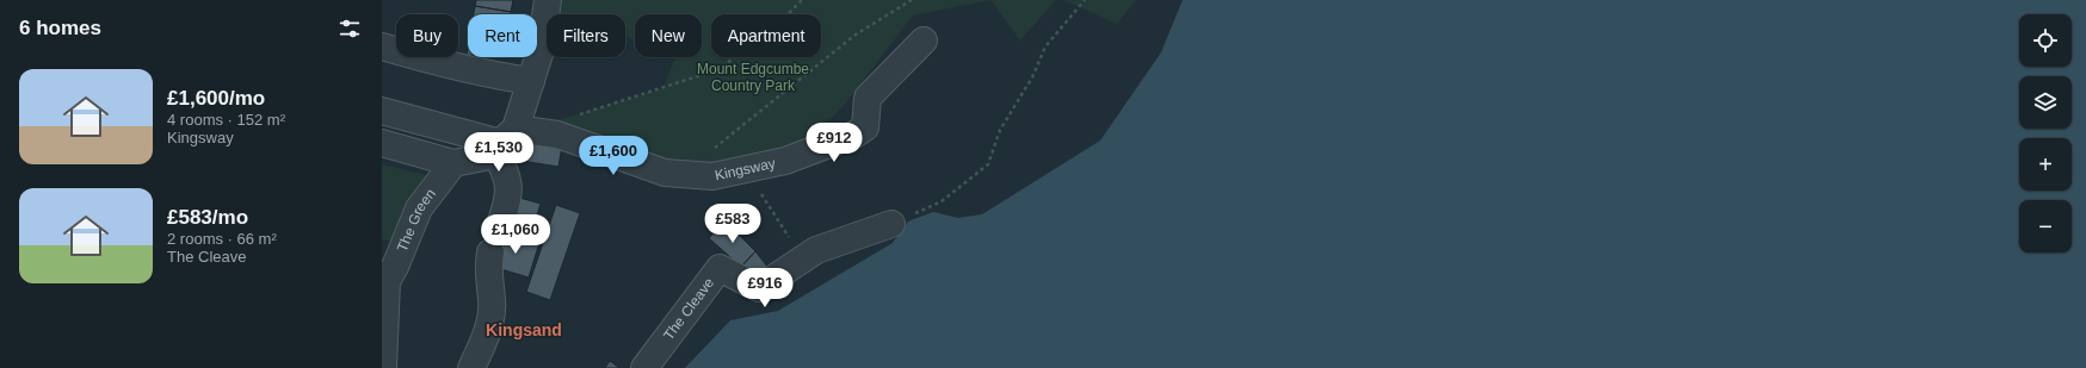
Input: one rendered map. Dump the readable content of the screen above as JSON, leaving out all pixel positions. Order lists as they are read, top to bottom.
{
  "streets": {
    "street": ["Kingsway", "The Green", "The Cleave"]
  },
  "districts": ["Kingsand"],
  "parks": ["Mount Edgcumbe Country Park"],
  "page": {
    "heading": "6 homes",
    "map_buttons": ["+", "−"],
    "chip": [
      "Buy",
      "Rent",
      "Filters",
      "New",
      "Apartment"
    ],
    "list": [
      {
        "name": "£1,600/mo",
        "note": "4 rooms · 152 m² · Kingsway"
      },
      {
        "name": "£583/mo",
        "note": "2 rooms · 66 m² · The Cleave"
      }
    ],
    "price": [
      "£912",
      "£1,530",
      "£1,600",
      "£583",
      "£1,060",
      "£916"
    ]
  }
}
